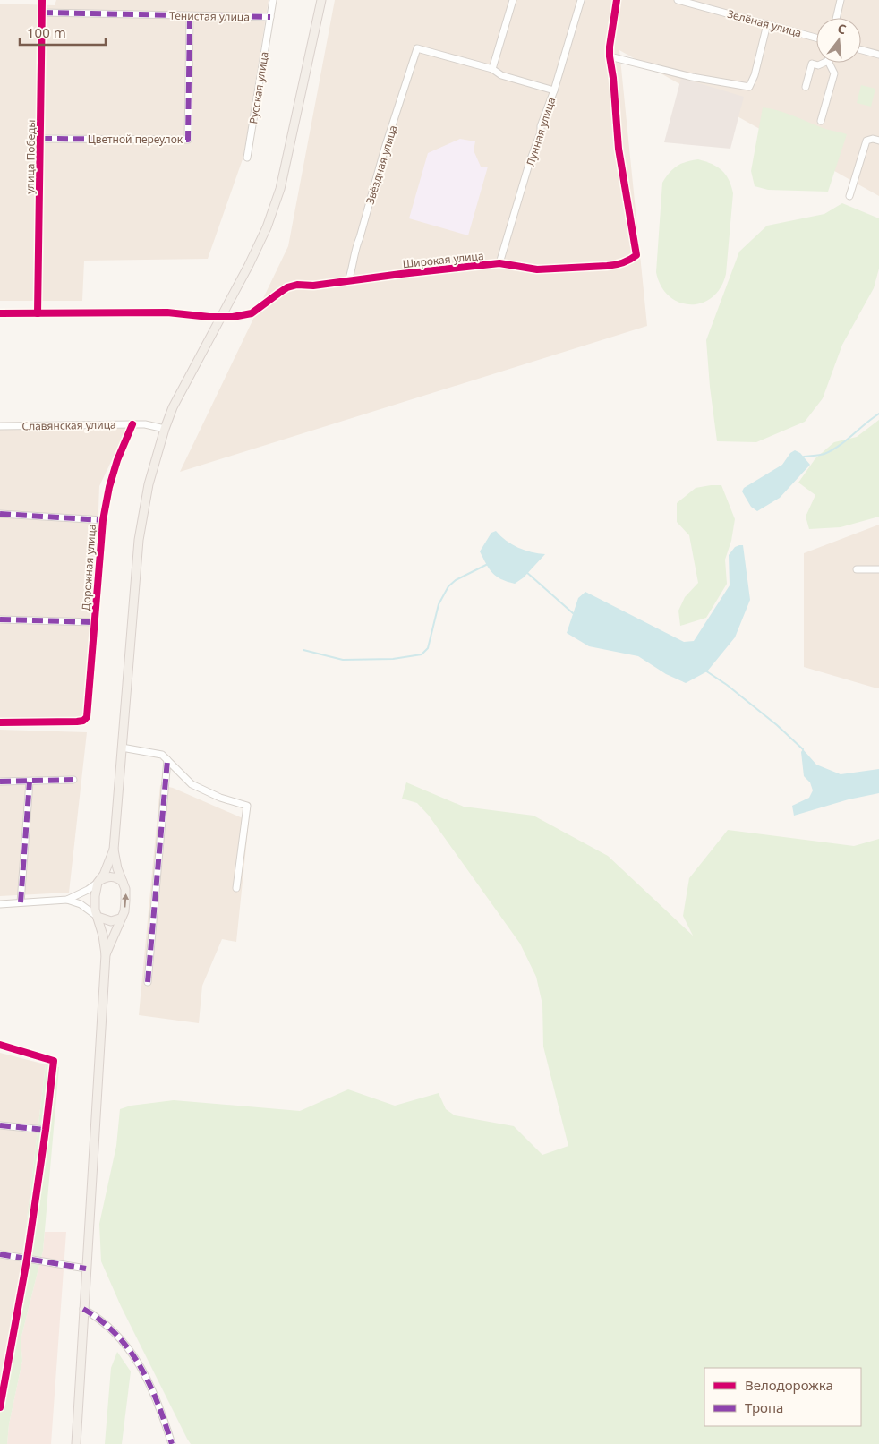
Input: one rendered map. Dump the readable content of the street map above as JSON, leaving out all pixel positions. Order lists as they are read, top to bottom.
{
  "streets": {
    "street": [
      "Тенистая улица",
      "Зелёная улица",
      "Русская улица",
      "Лунная улица",
      "Цветной переулок",
      "улица Победы",
      "Звёздная улица",
      "Широкая улица",
      "Славянская улица",
      "Дорожная улица"
    ]
  },
  "crossings": [
    ["Тенистая улица", "Русская улица"],
    ["Тенистая улица", "Цветной переулок"],
    ["Тенистая улица", "улица Победы"],
    ["Лунная улица", "Широкая улица"],
    ["Цветной переулок", "улица Победы"],
    ["улица Победы", "Широкая улица"],
    ["Звёздная улица", "Широкая улица"],
    ["Славянская улица", "Дорожная улица"]
  ],
  "legend": ["Велодорожка", "Тропа"],
  "scale_bar": "100 m",
  "north": "top"
}
